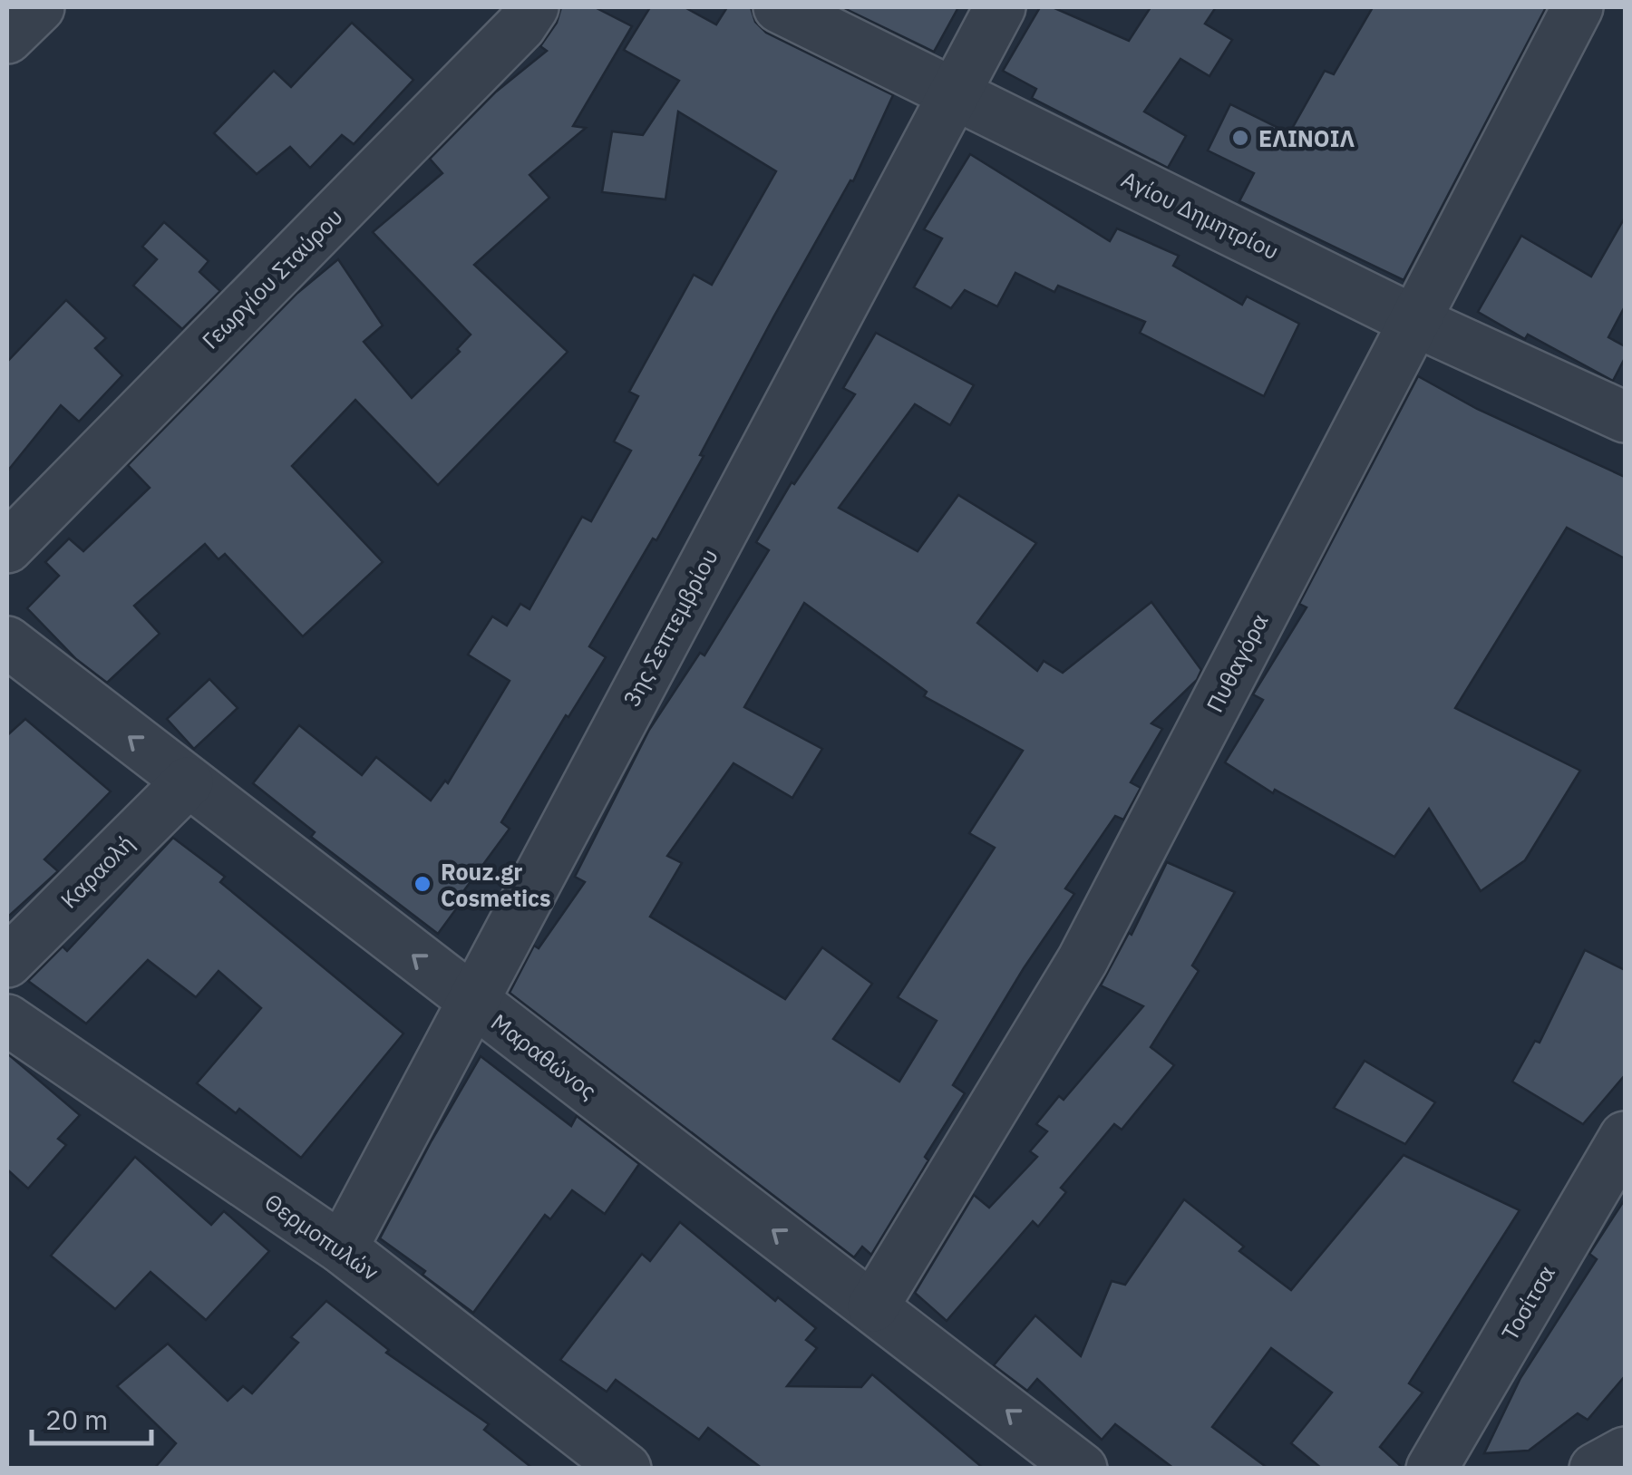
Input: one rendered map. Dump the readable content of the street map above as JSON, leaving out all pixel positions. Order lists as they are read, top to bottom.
{
  "streets": {
    "street": [
      "Αγίου Δημητρίου",
      "Γεωργίου Σταύρου",
      "3ης Σεπτεμβρίου",
      "Πυθαγόρα",
      "Καραολή",
      "Μαραθώνος",
      "Θερμοπυλών",
      "Τοσίτσα"
    ]
  },
  "crossings": [
    ["Αγίου Δημητρίου", "3ης Σεπτεμβρίου"],
    ["Αγίου Δημητρίου", "Πυθαγόρα"],
    ["3ης Σεπτεμβρίου", "Μαραθώνος"],
    ["3ης Σεπτεμβρίου", "Θερμοπυλών"],
    ["Πυθαγόρα", "Μαραθώνος"],
    ["Καραολή", "Μαραθώνος"]
  ],
  "one_way": ["Μαραθώνος"],
  "places": ["ΕΛΙΝΟΙΛ", "Rouz.gr Cosmetics"],
  "scale_bar": "20 m"
}
